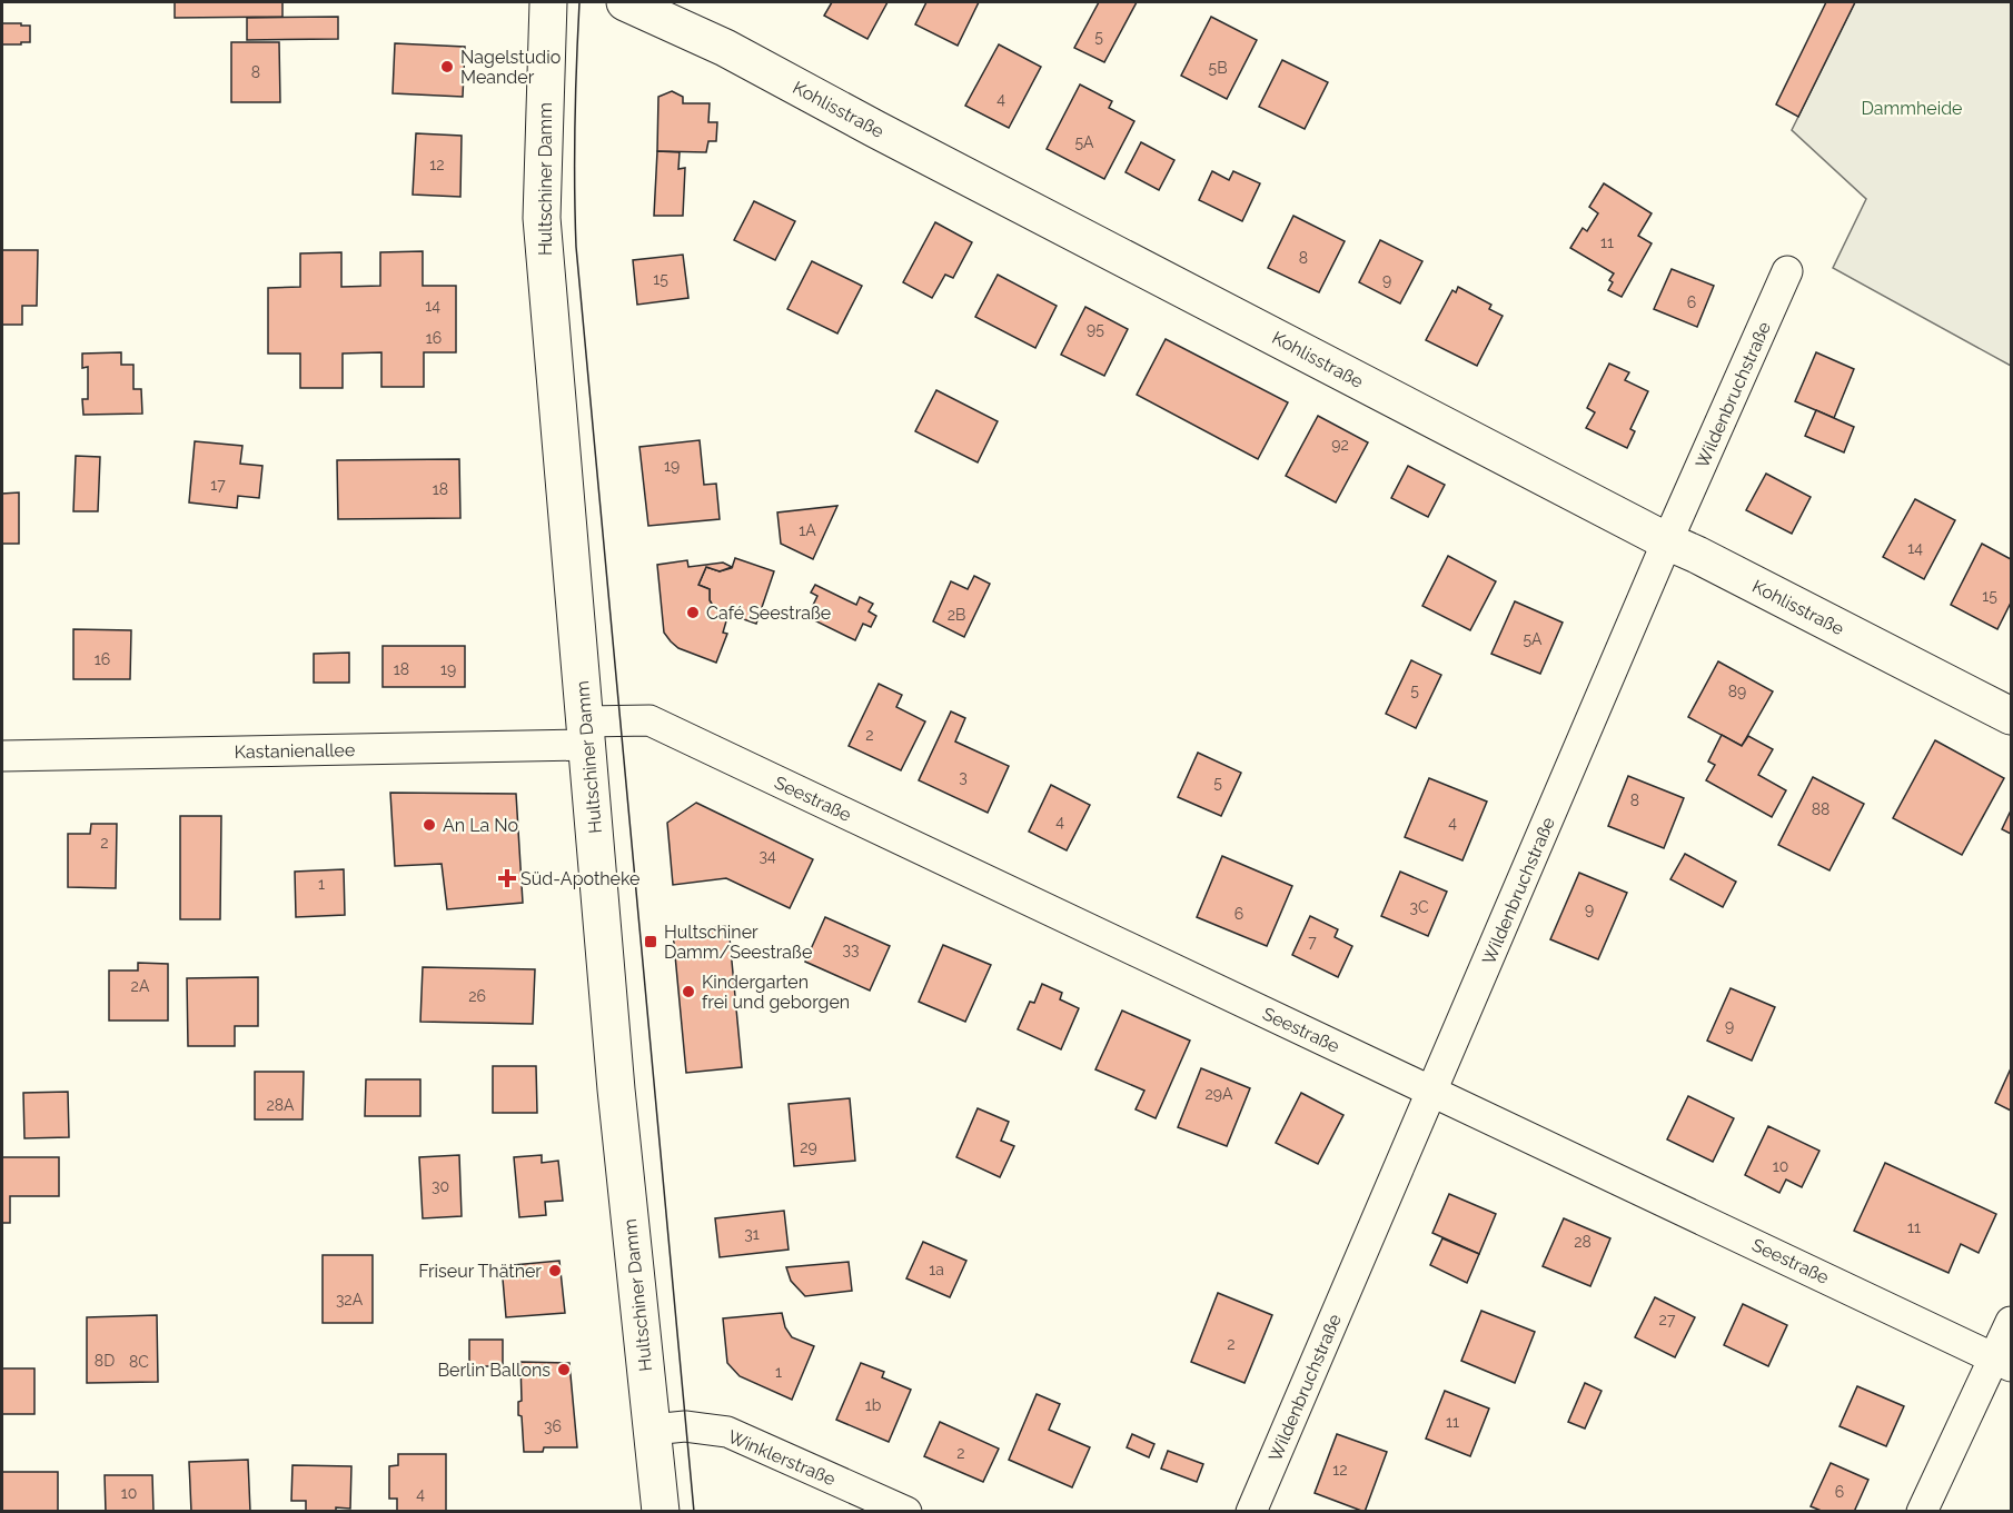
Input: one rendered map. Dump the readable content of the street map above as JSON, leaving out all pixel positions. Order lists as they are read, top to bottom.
{
  "streets": {
    "street": [
      "Kohlisstraße",
      "Hultschiner Damm",
      "Wildenbruchstraße",
      "Kastanienallee",
      "Seestraße",
      "Winklerstraße"
    ]
  },
  "crossings": [
    ["Kohlisstraße", "Wildenbruchstraße"],
    ["Hultschiner Damm", "Kastanienallee"],
    ["Hultschiner Damm", "Seestraße"],
    ["Hultschiner Damm", "Winklerstraße"],
    ["Wildenbruchstraße", "Seestraße"],
    ["Kastanienallee", "Seestraße"]
  ],
  "parks": ["Dammheide"],
  "places": {
    "other": [
      "Nagelstudio Meander",
      "Café Seestraße",
      "An La No",
      "Kindergarten frei und geborgen",
      "Friseur Thätner",
      "Berlin Ballons"
    ],
    "health": ["Süd-Apotheke"],
    "transit": ["Hultschiner Damm/Seestraße"]
  },
  "house_numbers": [
    "5",
    "5B",
    "8",
    "4",
    "5A",
    "12",
    "11",
    "8",
    "15",
    "9",
    "6",
    "14",
    "95",
    "16",
    "92",
    "19",
    "17",
    "18",
    "1A",
    "14",
    "15",
    "2B",
    "5A",
    "16",
    "18",
    "19",
    "5",
    "89",
    "2",
    "3",
    "5",
    "8",
    "88",
    "4",
    "4",
    "2",
    "34",
    "1",
    "3C",
    "9",
    "6",
    "7",
    "33",
    "2A",
    "26",
    "9",
    "29A",
    "28A",
    "29",
    "10",
    "30",
    "11",
    "31",
    "28",
    "1a",
    "32A",
    "27",
    "2",
    "8D",
    "8C",
    "1",
    "1b",
    "11",
    "36",
    "2",
    "12",
    "6",
    "10",
    "4"
  ]
}
